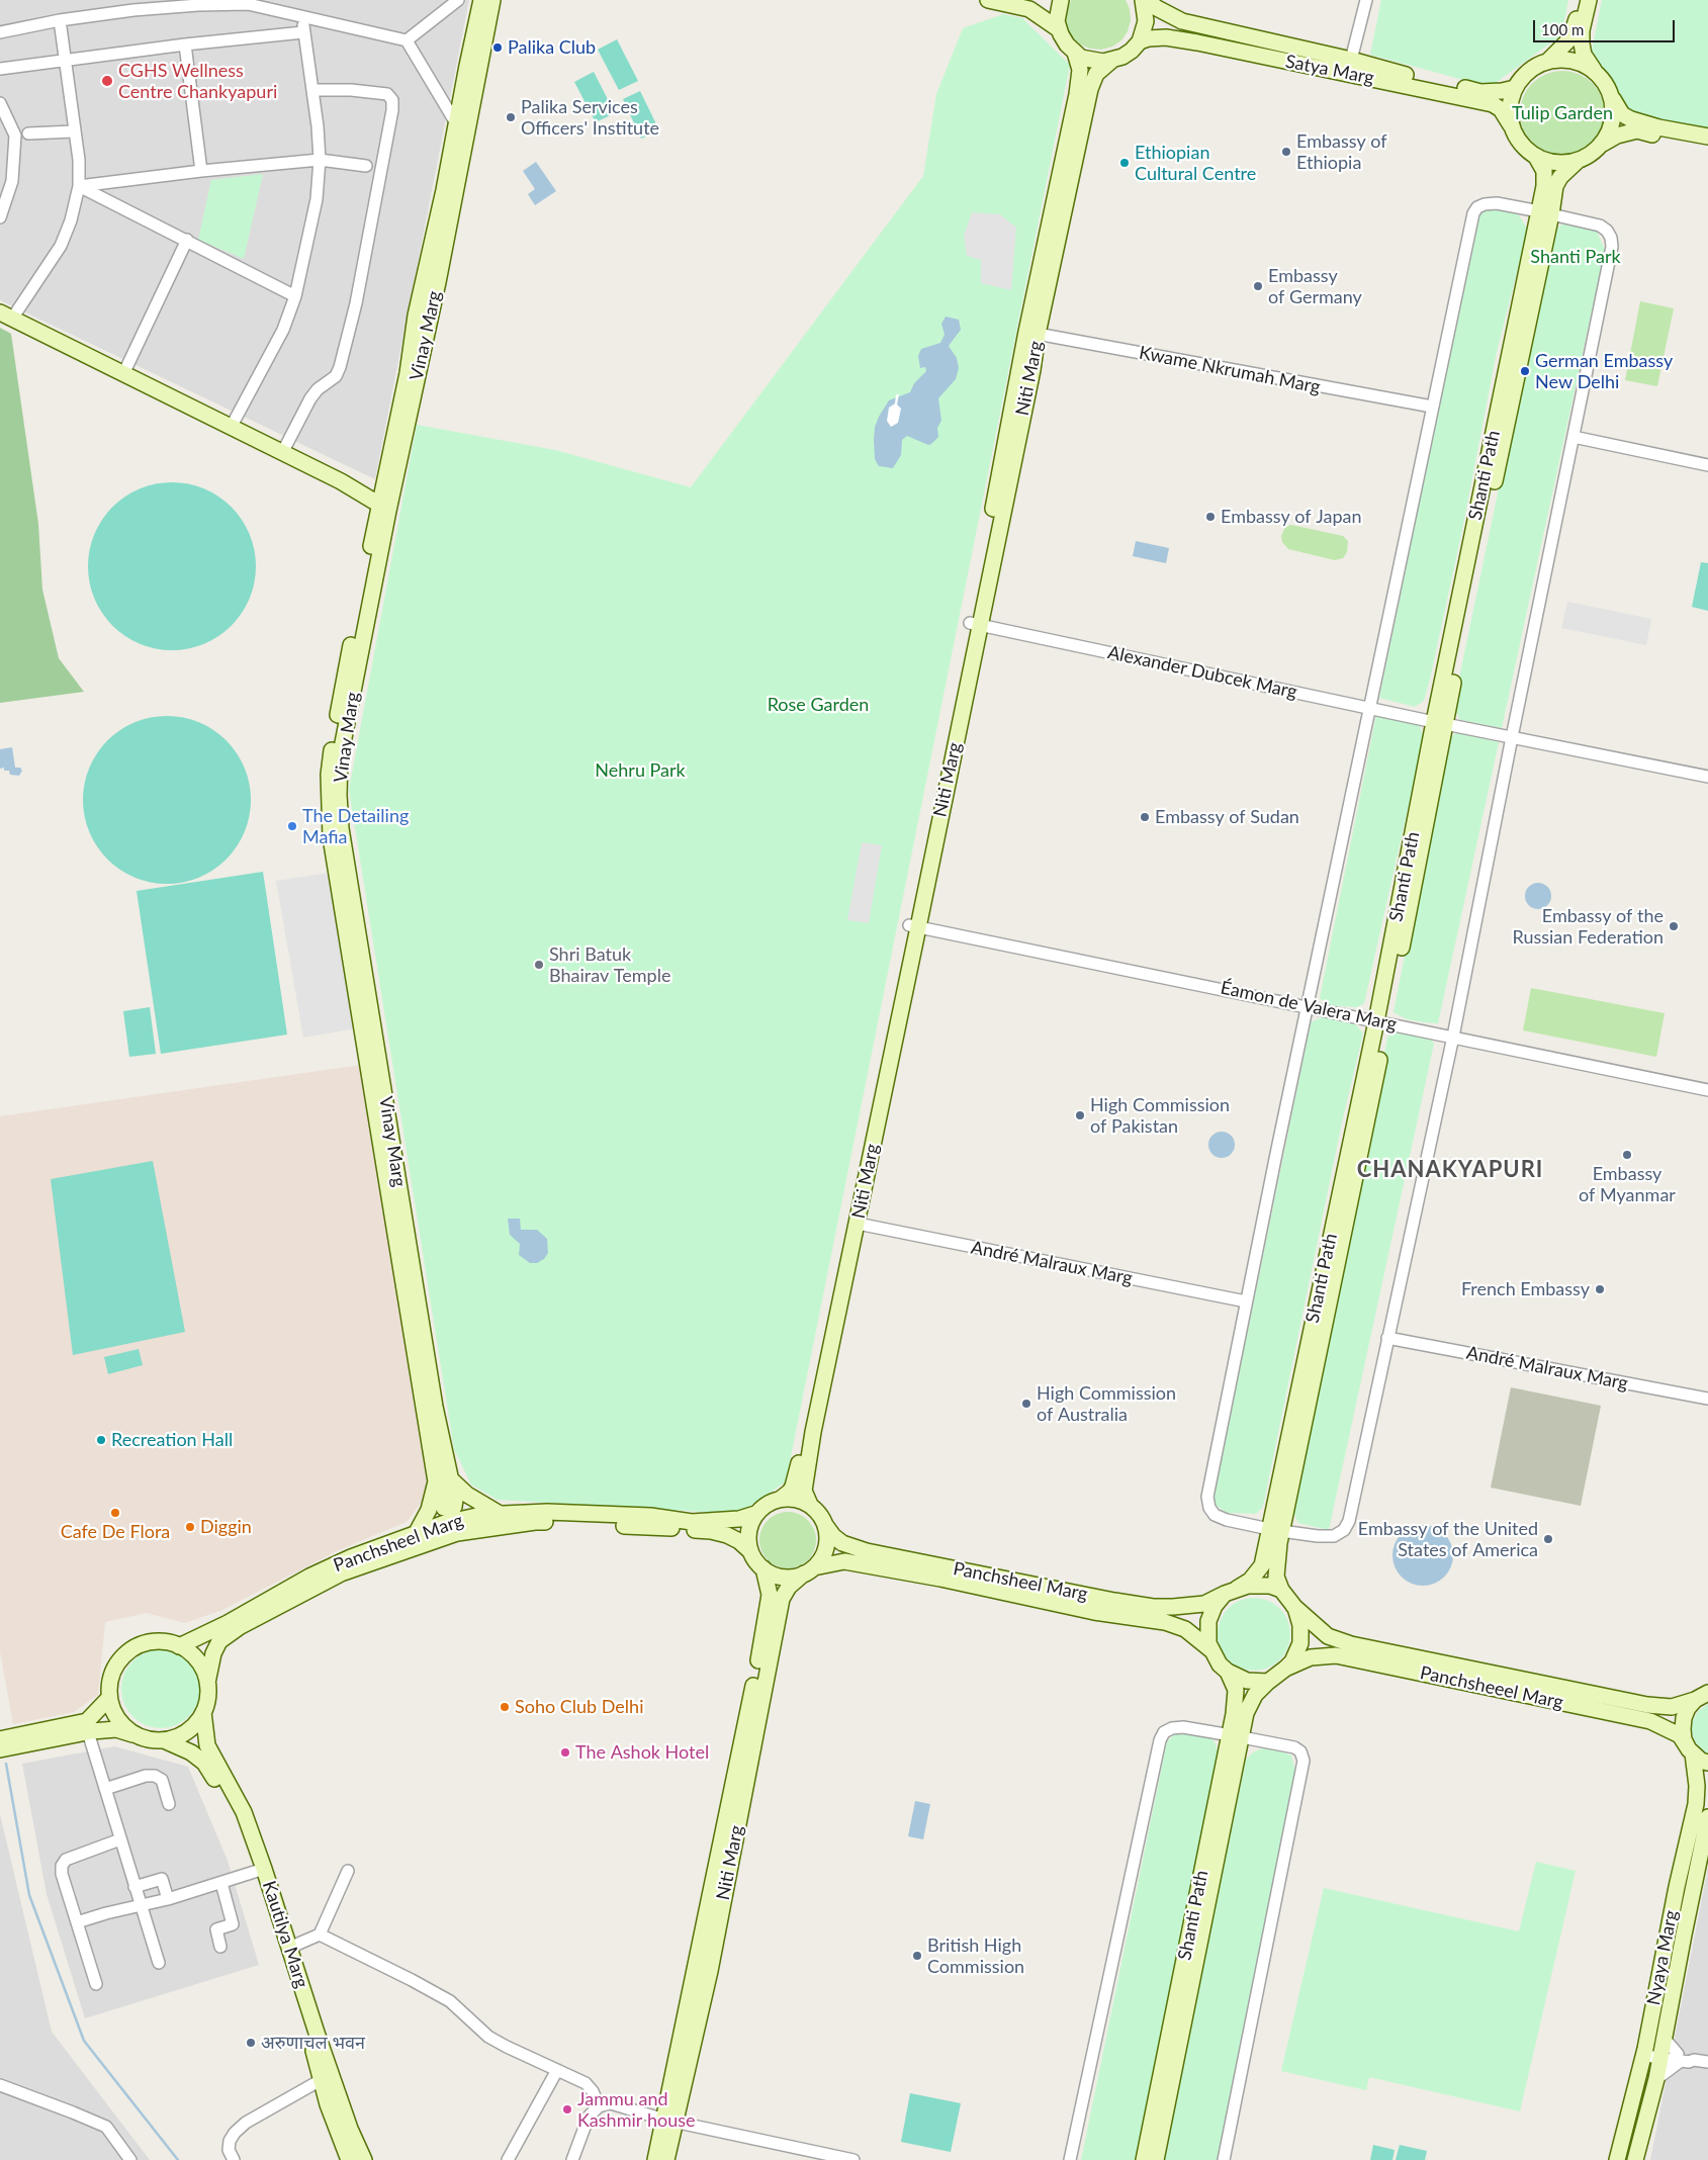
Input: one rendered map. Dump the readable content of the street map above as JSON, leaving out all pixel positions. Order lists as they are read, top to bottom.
{
  "streets": {
    "main road": [
      "Satya Marg",
      "Vinay Marg",
      "Niti Marg",
      "Shanti Path",
      "Panchsheel Marg",
      "Panchsheeel Marg",
      "Kautilya Marg",
      "Nyaya Marg"
    ],
    "street": [
      "Kwame Nkrumah Marg",
      "Alexander Dubcek Marg",
      "Éamon de Valera Marg",
      "André Malraux Marg"
    ]
  },
  "crossings": [
    ["Satya Marg", "Niti Marg"],
    ["Satya Marg", "Shanti Path"],
    ["Vinay Marg", "Panchsheel Marg"],
    ["Kwame Nkrumah Marg", "Niti Marg"],
    ["Niti Marg", "Alexander Dubcek Marg"],
    ["Niti Marg", "Éamon de Valera Marg"],
    ["Niti Marg", "André Malraux Marg"],
    ["Niti Marg", "Panchsheel Marg"],
    ["Shanti Path", "Alexander Dubcek Marg"],
    ["Shanti Path", "Éamon de Valera Marg"],
    ["Shanti Path", "Panchsheel Marg"],
    ["Shanti Path", "Panchsheeel Marg"],
    ["Panchsheel Marg", "Panchsheeel Marg"],
    ["Panchsheel Marg", "Kautilya Marg"],
    ["Panchsheeel Marg", "Nyaya Marg"]
  ],
  "districts": ["CHANAKYAPURI"],
  "parks": [
    "Tulip Garden",
    "Shanti Park",
    "Rose Garden",
    "Nehru Park"
  ],
  "places": [
    "Palika Club",
    "CGHS Wellness Centre Chankyapuri",
    "Palika Services Officers' Institute",
    "Embassy of Ethiopia",
    "Ethiopian Cultural Centre",
    "Embassy of Germany",
    "German Embassy New Delhi",
    "Embassy of Japan",
    "Embassy of Sudan",
    "The Detailing Mafia",
    "Embassy of the Russian Federation",
    "Shri Batuk Bhairav Temple",
    "High Commission of Pakistan",
    "Embassy of Myanmar",
    "French Embassy",
    "High Commission of Australia",
    "Recreation Hall",
    "Cafe De Flora",
    "Diggin",
    "Embassy of the United States of America",
    "Soho Club Delhi",
    "The Ashok Hotel",
    "British High Commission",
    "अरुणाचल भवन",
    "Jammu and Kashmir house"
  ],
  "scale_bar": "100 m"
}
